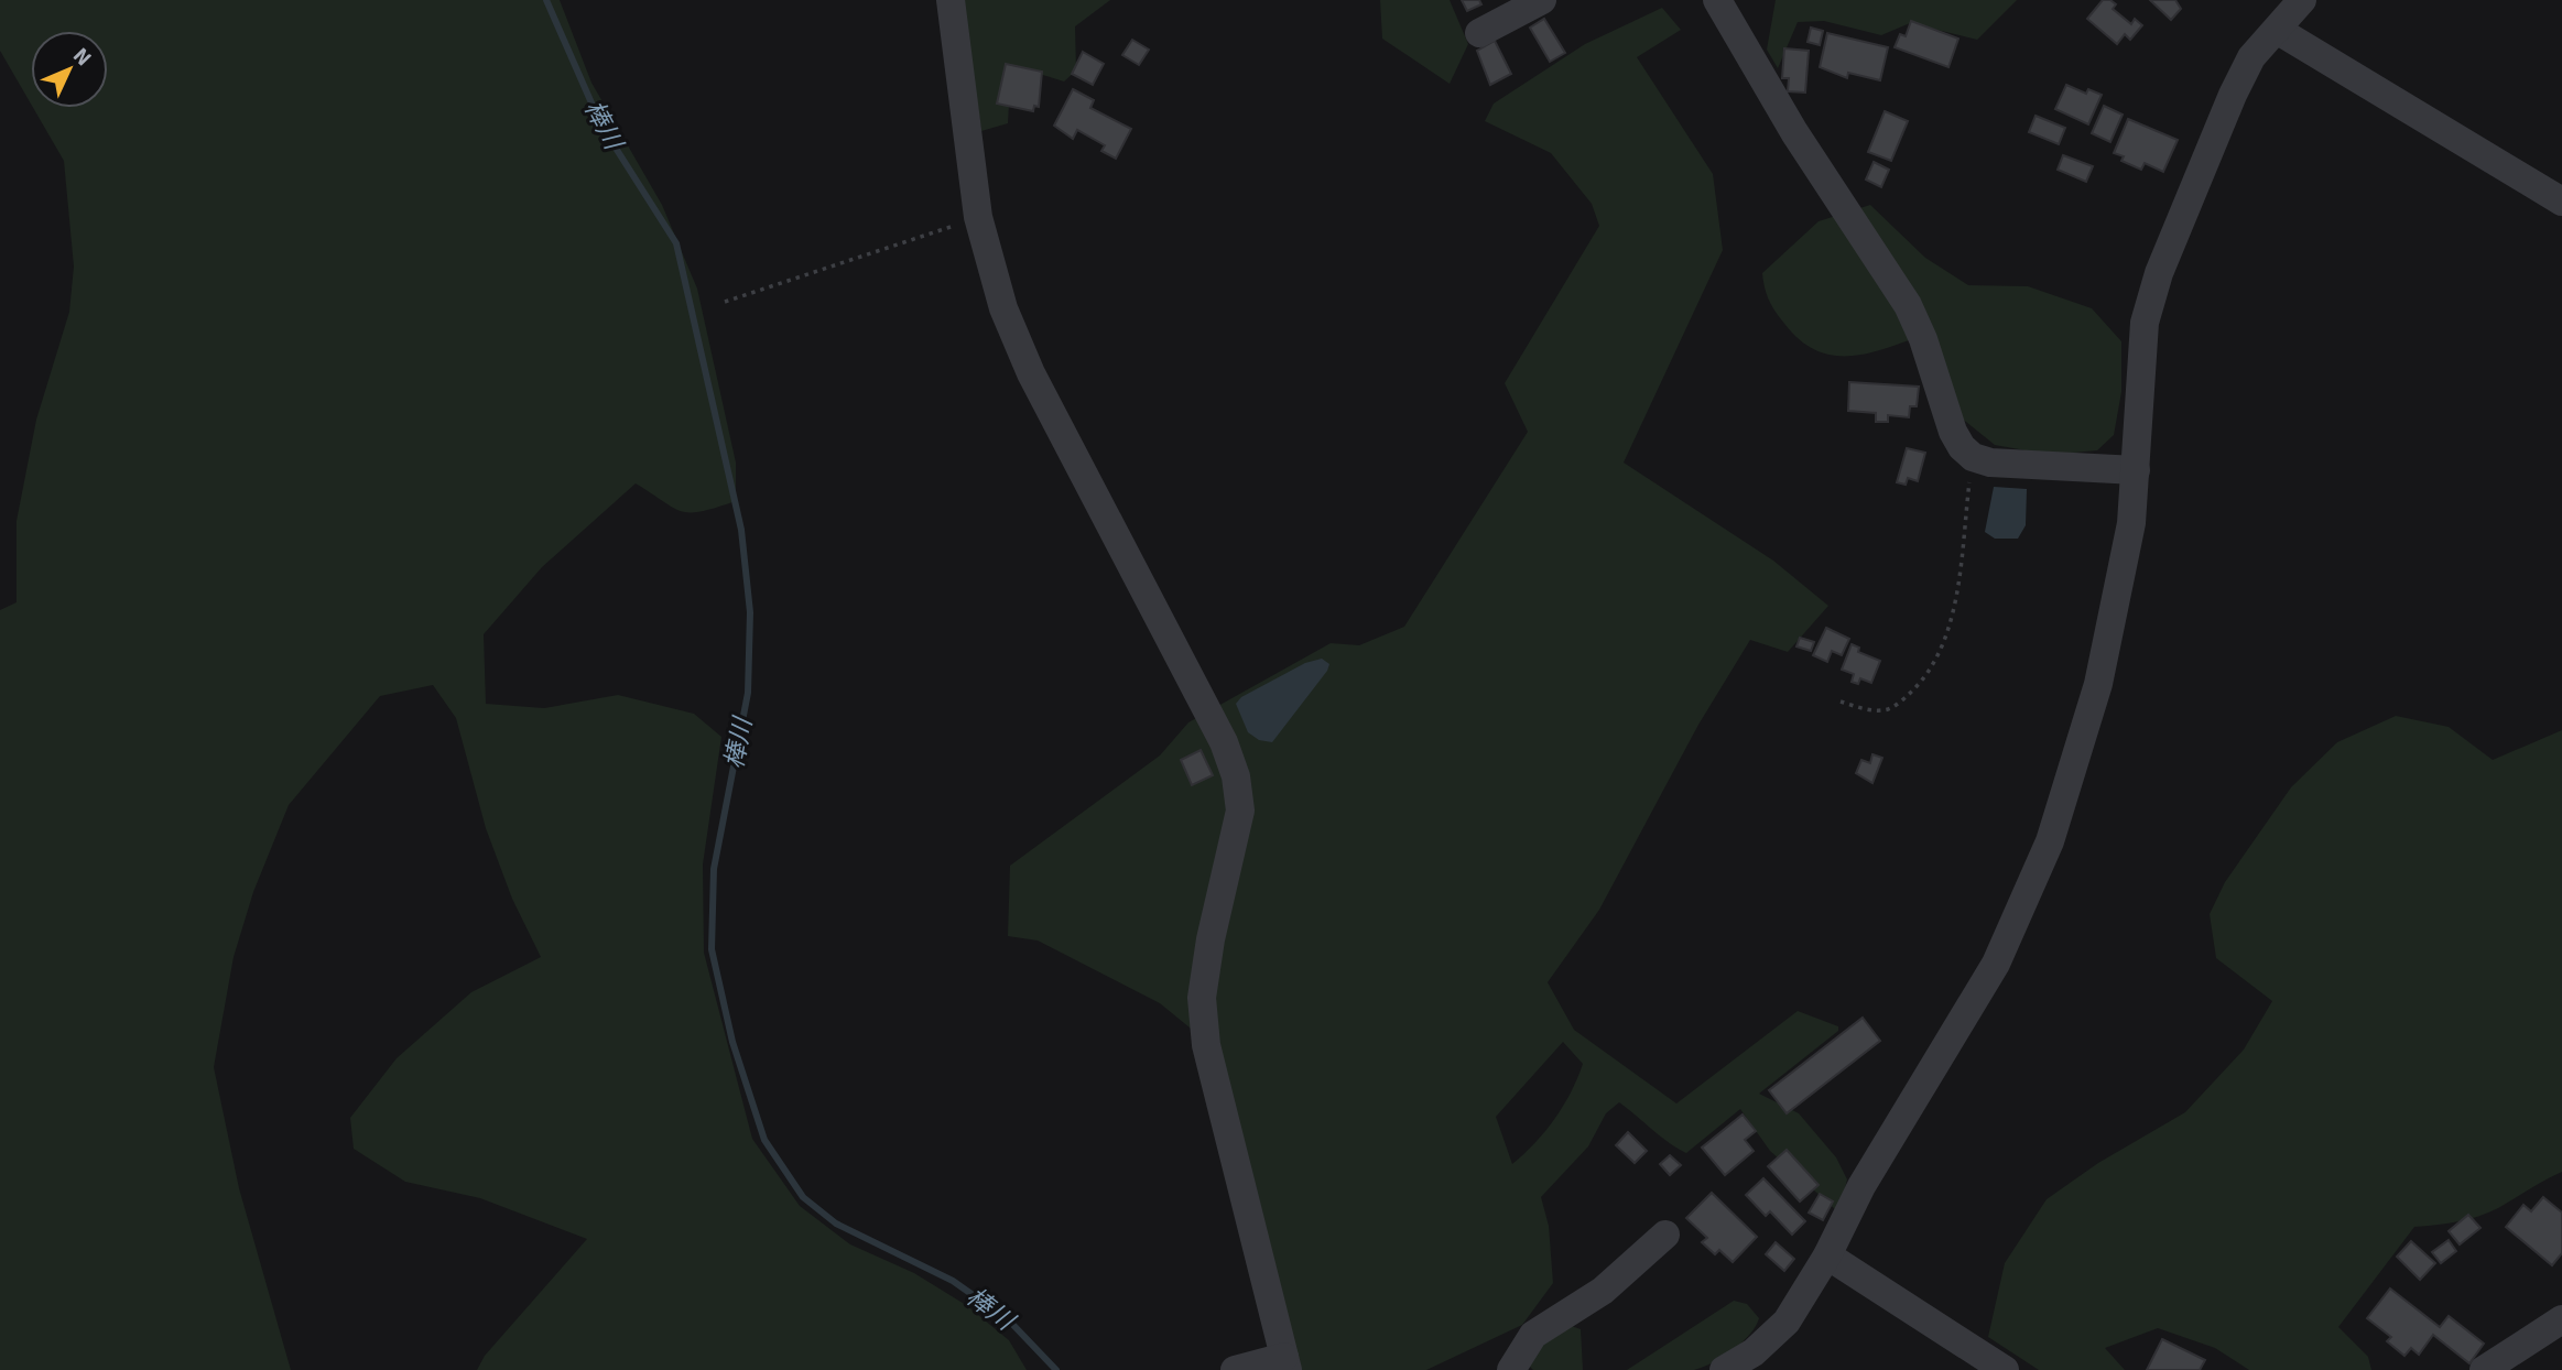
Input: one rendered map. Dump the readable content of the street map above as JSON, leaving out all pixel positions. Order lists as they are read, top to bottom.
{
  "water": ["棒川"],
  "north": "top right"
}
